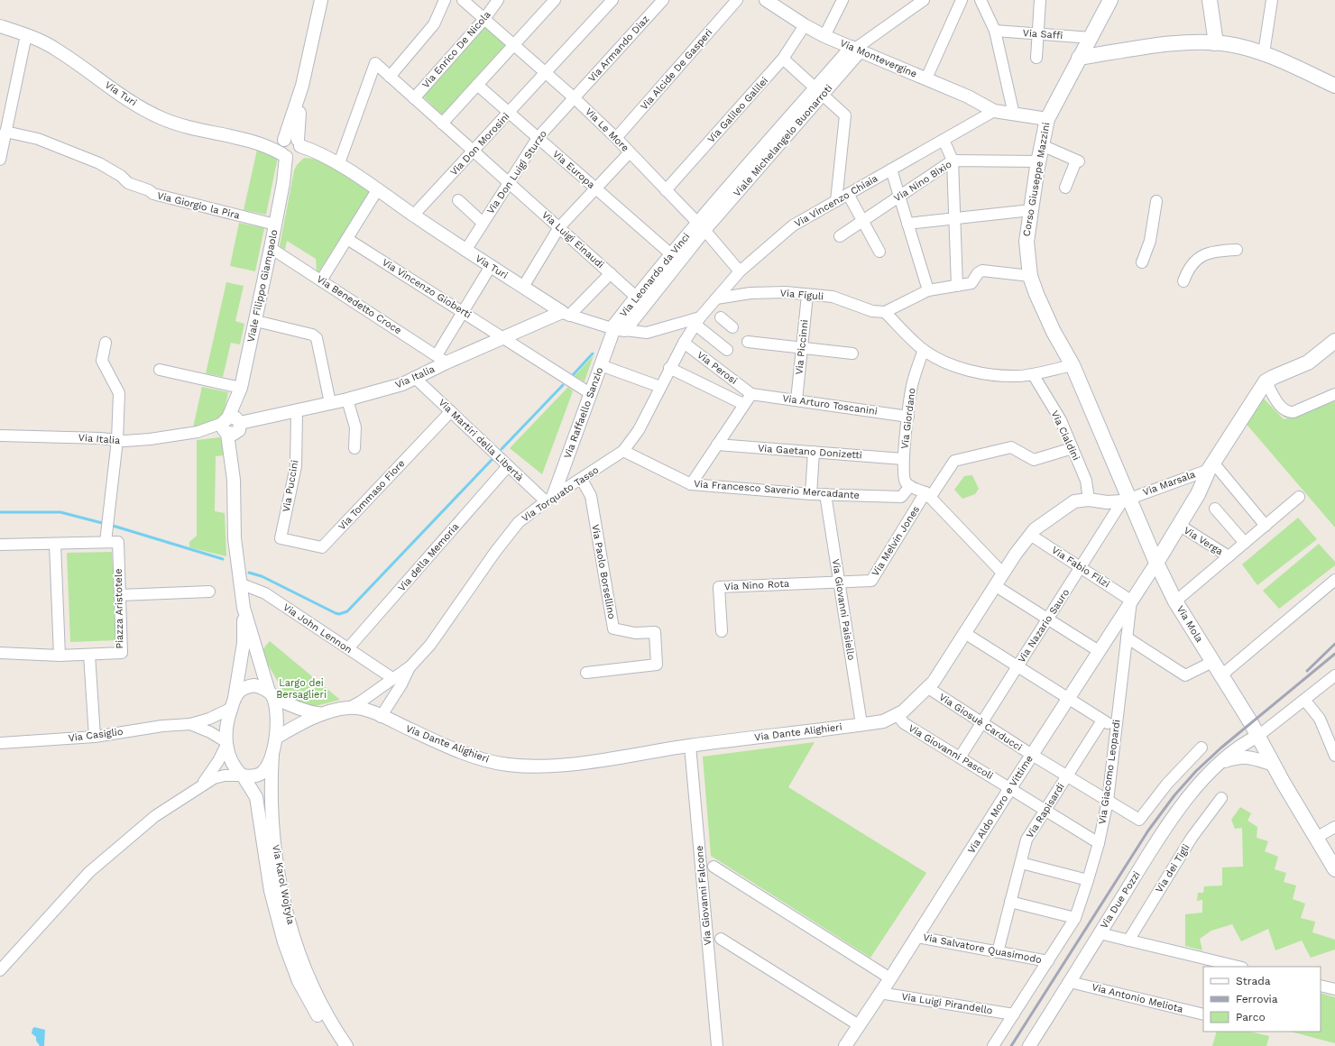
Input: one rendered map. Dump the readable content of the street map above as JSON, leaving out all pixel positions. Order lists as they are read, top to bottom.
{
  "streets": {
    "main road": ["Corso Giuseppe Mazzini", "Via Mola"],
    "street": [
      "Via Saffi",
      "Via Armando Diaz",
      "Via Enrico De Nicola",
      "Via Montevergine",
      "Via Alcide De Gasperi",
      "Via Turi",
      "Via Galileo Galilei",
      "Via Le More",
      "Viale Michelangelo Buonarroti",
      "Via Don Morosini",
      "Via Europa",
      "Via Don Luigi Sturzo",
      "Via Nino Bixio",
      "Via Vincenzo Chiaia",
      "Via Giorgio la Pira",
      "Via Luigi Einaudi",
      "Via Leonardo da Vinci",
      "Viale Filippo Giampaolo",
      "Via Vincenzo Gioberti",
      "Via Figuli",
      "Via Benedetto Croce",
      "Via Piccinni",
      "Via Perosi",
      "Via Italia",
      "Via Arturo Toscanini",
      "Via Raffaello Sanzio",
      "Via Giordano",
      "Via Cialdini",
      "Via Martiri della Libertà",
      "Via Gaetano Donizetti",
      "Via Marsala",
      "Via Puccini",
      "Via Francesco Saverio Mercadante",
      "Via Torquato Tasso",
      "Via Tommaso Fiore",
      "Via Melvin Jones",
      "Via Verga",
      "Via della Memoria",
      "Via Fabio Filzi",
      "Via Paolo Borsellino",
      "Via Nino Rota",
      "Piazza Aristotele",
      "Via Giovanni Paisiello",
      "Via Nazario Sauro",
      "Via John Lennon",
      "Via Giosuè Carducci",
      "Via Dante Alighieri",
      "Via Casiglio",
      "Via Giovanni Pascoli",
      "Via Giacomo Leopardi",
      "Via Aldo Moro e Vittime",
      "Via Rapisardi",
      "Via dei Tigli",
      "Via Karol Wojtyla",
      "Via Giovanni Falcone",
      "Via Due Pozzi",
      "Via Salvatore Quasimodo",
      "Via Antonio Meliota",
      "Via Luigi Pirandello"
    ]
  },
  "crossings": [
    ["Via Saffi", "Corso Giuseppe Mazzini"],
    ["Via Armando Diaz", "Via Le More"],
    ["Via Armando Diaz", "Via Don Luigi Sturzo"],
    ["Via Enrico De Nicola", "Via Le More"],
    ["Via Enrico De Nicola", "Via Luigi Einaudi"],
    ["Via Montevergine", "Via Galileo Galilei"],
    ["Via Montevergine", "Viale Michelangelo Buonarroti"],
    ["Via Montevergine", "Corso Giuseppe Mazzini"],
    ["Via Montevergine", "Via Vincenzo Chiaia"],
    ["Via Alcide De Gasperi", "Via Le More"],
    ["Via Turi", "Via Don Morosini"],
    ["Via Turi", "Via Don Luigi Sturzo"],
    ["Via Turi", "Via Vincenzo Chiaia"],
    ["Via Turi", "Via Luigi Einaudi"],
    ["Via Turi", "Via Leonardo da Vinci"],
    ["Via Turi", "Viale Filippo Giampaolo"],
    ["Via Turi", "Via Italia"],
    ["Via Turi", "Via Raffaello Sanzio"],
    ["Via Turi", "Via Torquato Tasso"],
    ["Via Galileo Galilei", "Via Le More"],
    ["Via Le More", "Viale Michelangelo Buonarroti"],
    ["Via Le More", "Via Don Morosini"],
    ["Via Le More", "Via Don Luigi Sturzo"],
    ["Via Le More", "Via Vincenzo Chiaia"],
    ["Via Le More", "Via Leonardo da Vinci"],
    ["Viale Michelangelo Buonarroti", "Via Leonardo da Vinci"],
    ["Via Don Morosini", "Via Europa"],
    ["Via Don Morosini", "Via Luigi Einaudi"],
    ["Via Europa", "Via Don Luigi Sturzo"],
    ["Via Europa", "Via Leonardo da Vinci"],
    ["Via Don Luigi Sturzo", "Via Luigi Einaudi"],
    ["Corso Giuseppe Mazzini", "Via Nino Bixio"],
    ["Corso Giuseppe Mazzini", "Via Mola"],
    ["Via Vincenzo Chiaia", "Via Figuli"],
    ["Via Vincenzo Chiaia", "Via Torquato Tasso"],
    ["Via Giorgio la Pira", "Viale Filippo Giampaolo"],
    ["Via Luigi Einaudi", "Via Leonardo da Vinci"],
    ["Via Leonardo da Vinci", "Via Raffaello Sanzio"],
    ["Viale Filippo Giampaolo", "Via Benedetto Croce"],
    ["Viale Filippo Giampaolo", "Via Italia"],
    ["Viale Filippo Giampaolo", "Via John Lennon"],
    ["Viale Filippo Giampaolo", "Via Casiglio"],
    ["Viale Filippo Giampaolo", "Via Karol Wojtyla"],
    ["Via Vincenzo Gioberti", "Via Italia"],
    ["Via Vincenzo Gioberti", "Via Raffaello Sanzio"],
    ["Via Figuli", "Via Piccinni"],
    ["Via Benedetto Croce", "Via Italia"],
    ["Via Piccinni", "Via Arturo Toscanini"],
    ["Via Perosi", "Via Arturo Toscanini"],
    ["Via Perosi", "Via Torquato Tasso"],
    ["Via Italia", "Via Martiri della Libertà"],
    ["Via Italia", "Via Puccini"],
    ["Via Arturo Toscanini", "Via Giordano"],
    ["Via Raffaello Sanzio", "Via Martiri della Libertà"],
    ["Via Raffaello Sanzio", "Via Torquato Tasso"],
    ["Via Giordano", "Via Gaetano Donizetti"],
    ["Via Giordano", "Via Francesco Saverio Mercadante"],
    ["Via Cialdini", "Via Dante Alighieri"],
    ["Via Martiri della Libertà", "Via Torquato Tasso"],
    ["Via Martiri della Libertà", "Via Tommaso Fiore"],
    ["Via Martiri della Libertà", "Via della Memoria"],
    ["Via Marsala", "Via Mola"],
    ["Via Marsala", "Via Nazario Sauro"],
    ["Via Marsala", "Via Dante Alighieri"],
    ["Via Puccini", "Via Tommaso Fiore"],
    ["Via Francesco Saverio Mercadante", "Via Torquato Tasso"],
    ["Via Francesco Saverio Mercadante", "Via Giovanni Paisiello"],
    ["Via Torquato Tasso", "Via Paolo Borsellino"],
    ["Via Torquato Tasso", "Via John Lennon"],
    ["Via Torquato Tasso", "Via Dante Alighieri"],
    ["Via Melvin Jones", "Via Nino Rota"],
    ["Via Melvin Jones", "Via Giovanni Paisiello"],
    ["Via della Memoria", "Via John Lennon"],
    ["Via Fabio Filzi", "Via Nazario Sauro"],
    ["Via Fabio Filzi", "Via Dante Alighieri"],
    ["Via Fabio Filzi", "Via Giacomo Leopardi"],
    ["Via Fabio Filzi", "Via Aldo Moro e Vittime"],
    ["Via Nino Rota", "Via Giovanni Paisiello"],
    ["Via Giovanni Paisiello", "Via Dante Alighieri"],
    ["Via Mola", "Via Nazario Sauro"],
    ["Via Mola", "Via Dante Alighieri"],
    ["Via Mola", "Via Aldo Moro e Vittime"],
    ["Via Mola", "Via Due Pozzi"],
    ["Via Nazario Sauro", "Via Giosuè Carducci"],
    ["Via Nazario Sauro", "Via Dante Alighieri"],
    ["Via Nazario Sauro", "Via Giovanni Pascoli"],
    ["Via Giosuè Carducci", "Via Dante Alighieri"],
    ["Via Giosuè Carducci", "Via Giacomo Leopardi"],
    ["Via Giosuè Carducci", "Via Aldo Moro e Vittime"],
    ["Via Giosuè Carducci", "Via Rapisardi"],
    ["Via Dante Alighieri", "Via Giovanni Pascoli"],
    ["Via Dante Alighieri", "Via Giovanni Falcone"],
    ["Via Casiglio", "Via Karol Wojtyla"],
    ["Via Giovanni Pascoli", "Via Giacomo Leopardi"],
    ["Via Giovanni Pascoli", "Via Aldo Moro e Vittime"],
    ["Via Giovanni Pascoli", "Via Rapisardi"],
    ["Via Giacomo Leopardi", "Via Aldo Moro e Vittime"],
    ["Via Giacomo Leopardi", "Via Salvatore Quasimodo"],
    ["Via Giacomo Leopardi", "Via Luigi Pirandello"],
    ["Via Aldo Moro e Vittime", "Via Salvatore Quasimodo"],
    ["Via Aldo Moro e Vittime", "Via Luigi Pirandello"],
    ["Via Rapisardi", "Via Salvatore Quasimodo"],
    ["Via Due Pozzi", "Via Antonio Meliota"]
  ],
  "parks": ["Largo dei Bersaglieri"],
  "legend": ["Strada", "Ferrovia", "Parco"]
}
